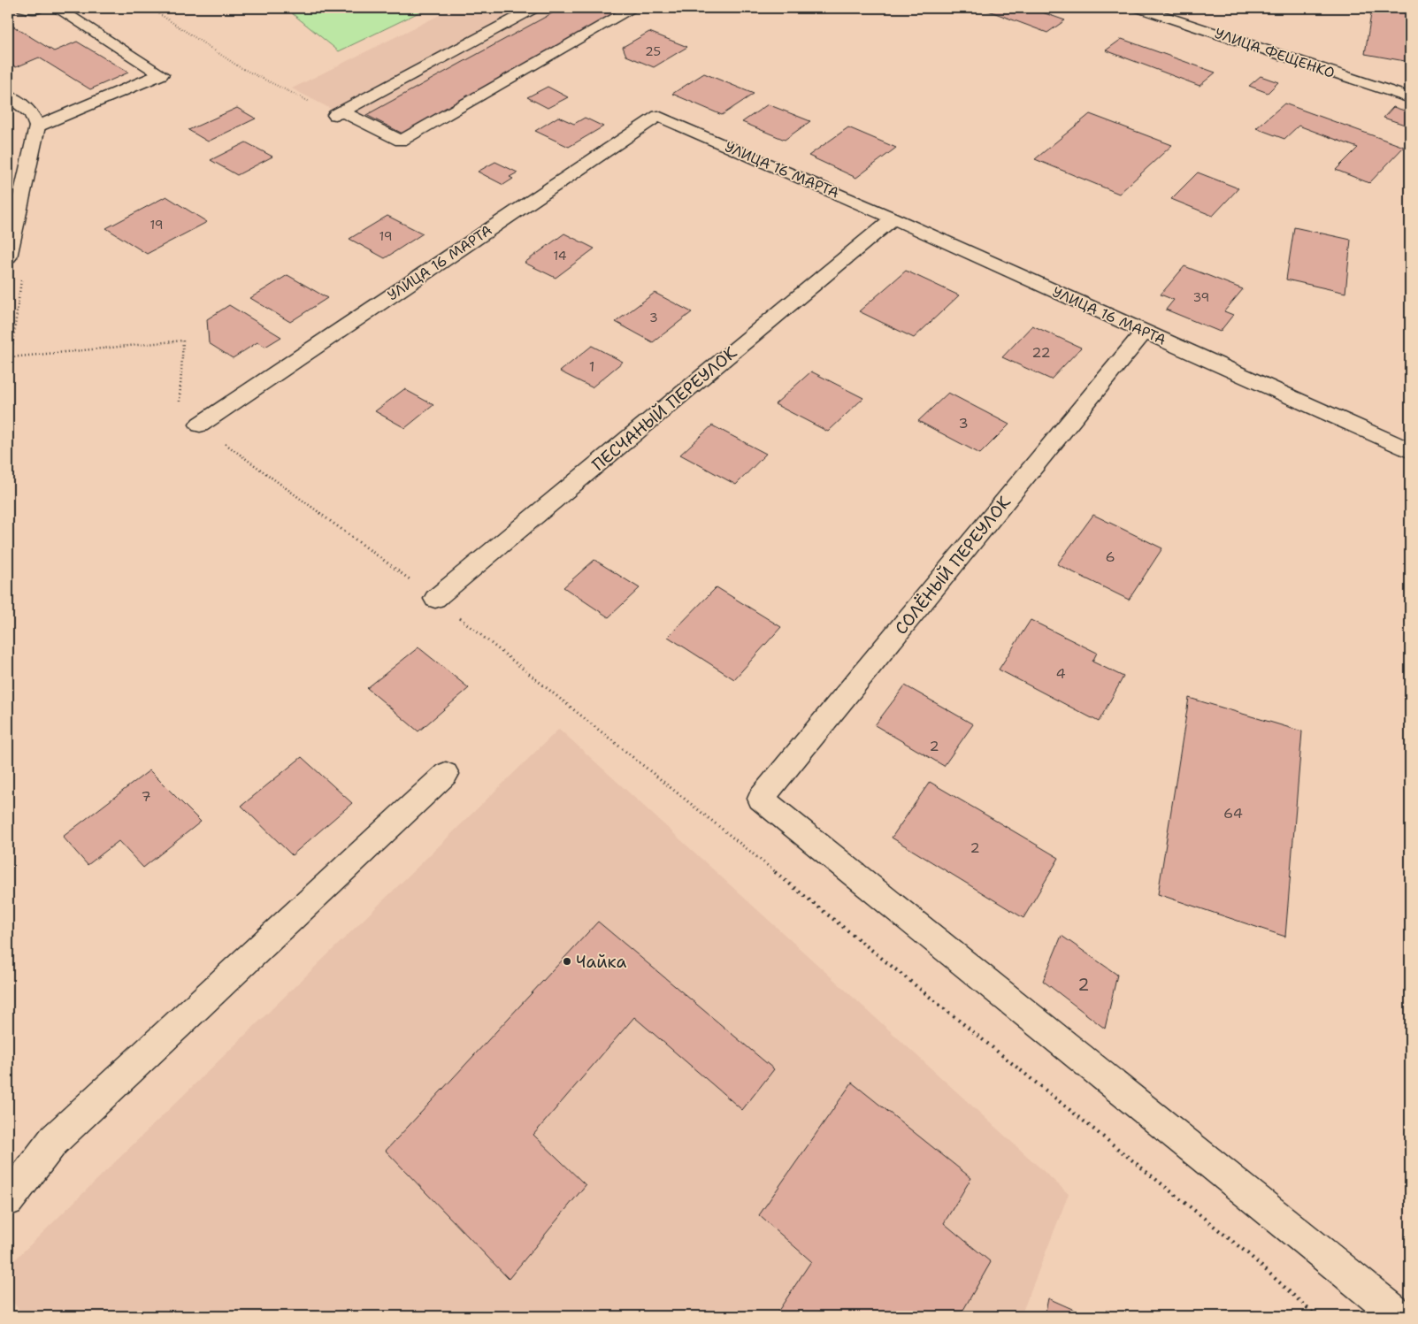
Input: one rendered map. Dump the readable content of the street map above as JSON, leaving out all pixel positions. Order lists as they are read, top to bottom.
{
  "streets": {
    "street": [
      "УЛИЦА ФЕЩЕНКО",
      "УЛИЦА 16 МАРТА",
      "ПЕСЧАНЫЙ ПЕРЕУЛОК",
      "СОЛЁНЫЙ ПЕРЕУЛОК"
    ]
  },
  "crossings": [
    ["УЛИЦА 16 МАРТА", "ПЕСЧАНЫЙ ПЕРЕУЛОК"],
    ["УЛИЦА 16 МАРТА", "СОЛЁНЫЙ ПЕРЕУЛОК"]
  ],
  "places": ["Чайка"],
  "house_numbers": [
    "25",
    "19",
    "19",
    "14",
    "39",
    "3",
    "22",
    "1",
    "3",
    "6",
    "4",
    "2",
    "7",
    "64",
    "2",
    "2"
  ]
}
